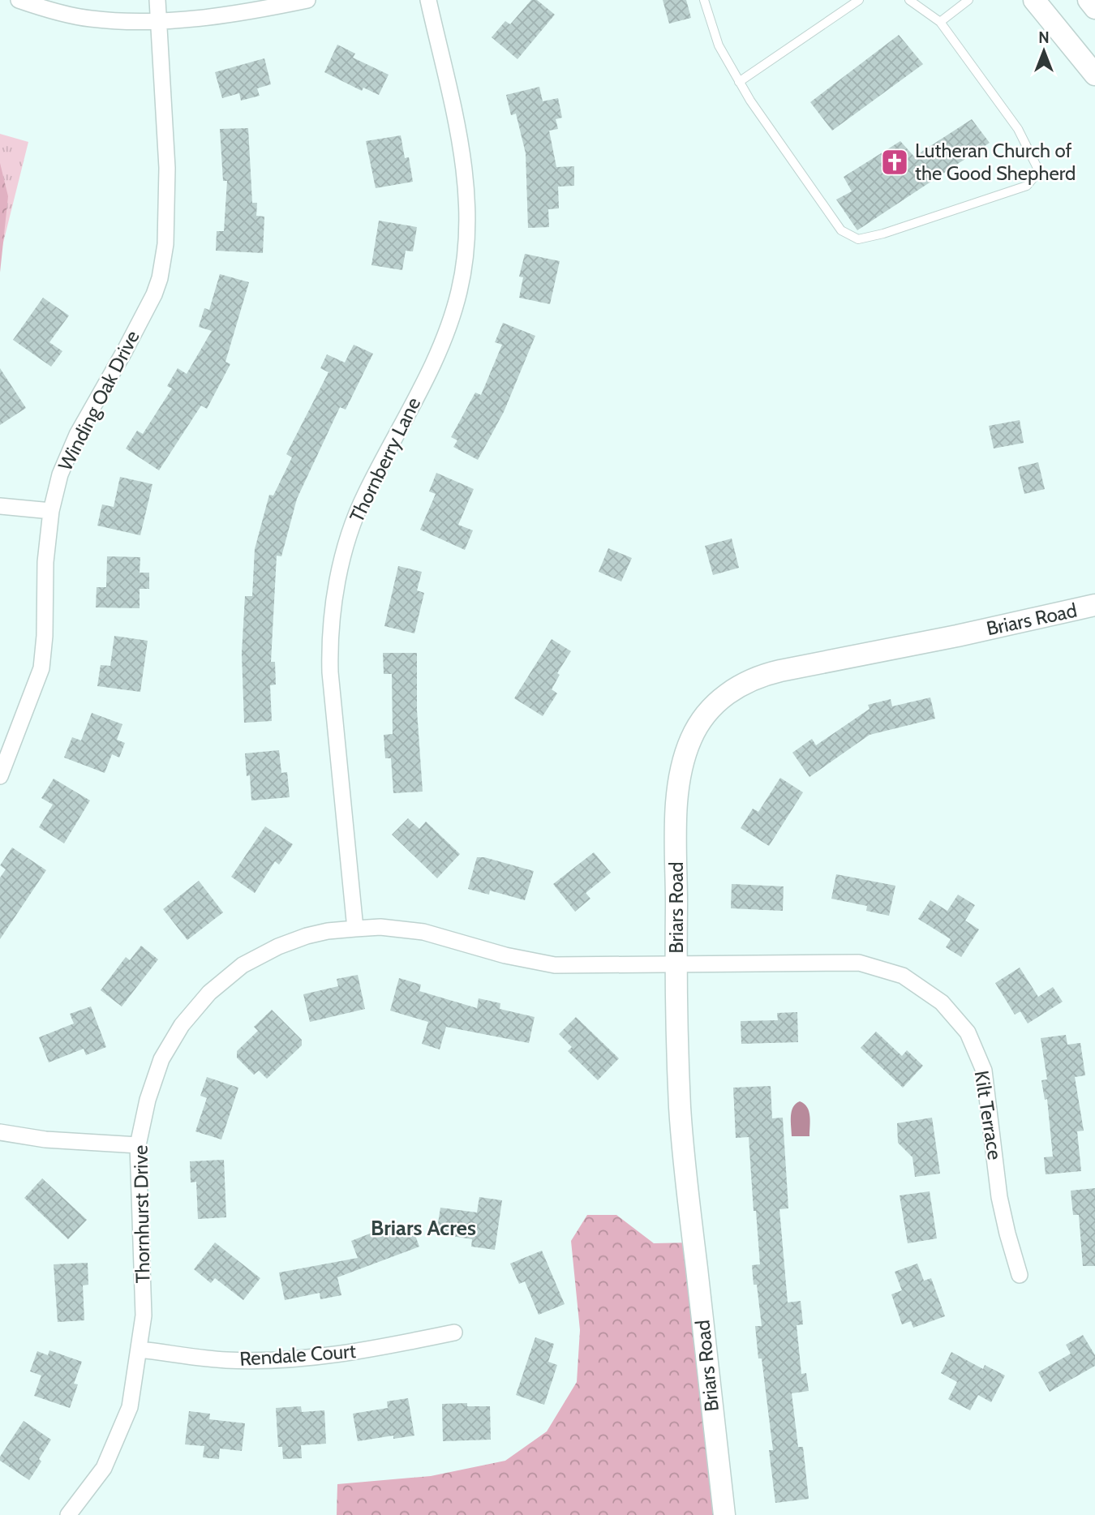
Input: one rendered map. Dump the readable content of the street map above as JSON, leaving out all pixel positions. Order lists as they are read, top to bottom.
{
  "streets": {
    "street": [
      "Winding Oak Drive",
      "Thornberry Lane",
      "Briars Road",
      "Kilt Terrace",
      "Thornhurst Drive",
      "Rendale Court"
    ]
  },
  "crossings": [
    ["Thornberry Lane", "Thornhurst Drive"],
    ["Briars Road", "Kilt Terrace"],
    ["Briars Road", "Thornhurst Drive"],
    ["Kilt Terrace", "Thornhurst Drive"],
    ["Thornhurst Drive", "Rendale Court"]
  ],
  "districts": ["Briars Acres"],
  "places": {
    "church": ["Lutheran Church of the Good Shepherd"]
  },
  "north": "top"
}
